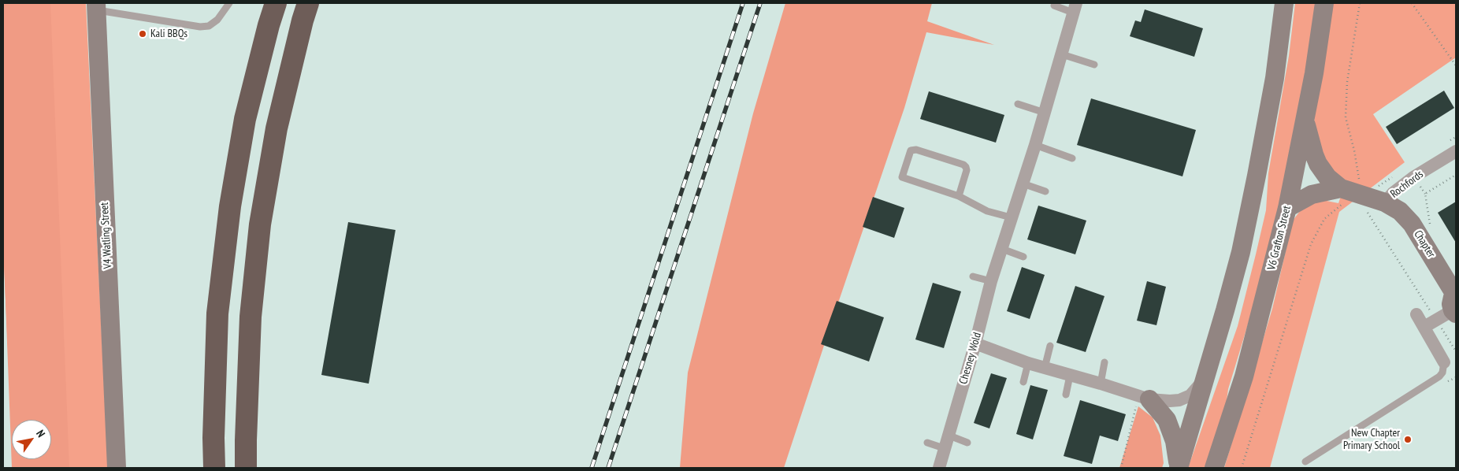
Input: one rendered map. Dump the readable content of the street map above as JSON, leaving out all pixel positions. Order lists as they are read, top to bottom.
{
  "streets": {
    "street": [
      "Rochfords",
      "V4 Watling Street",
      "V6 Grafton Street",
      "Chapter",
      "Chesney Wold"
    ]
  },
  "crossings": [
    ["Rochfords", "Chapter"]
  ],
  "places": ["Kali BBQs", "New Chapter Primary School"],
  "north": "top right"
}
